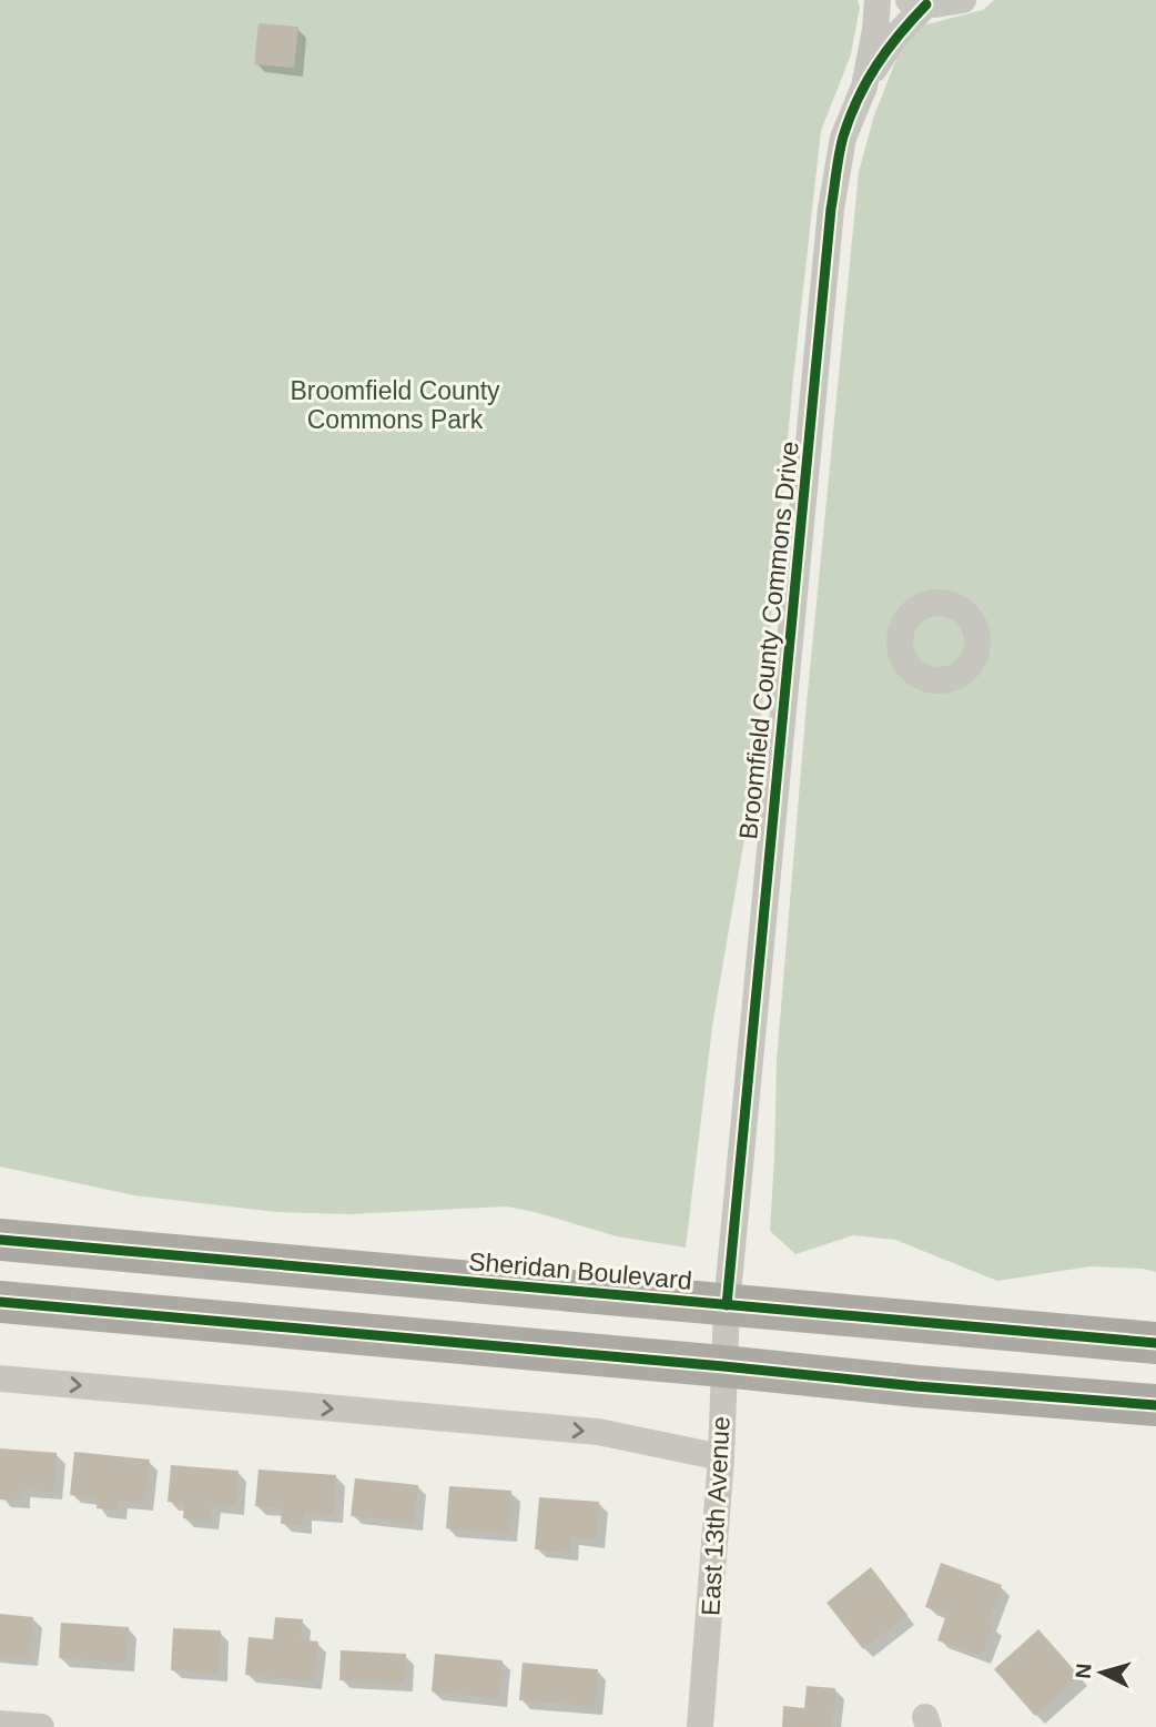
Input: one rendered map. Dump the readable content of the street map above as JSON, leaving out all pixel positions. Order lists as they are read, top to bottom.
{
  "streets": {
    "main road": ["Sheridan Boulevard"],
    "street": ["Broomfield County Commons Drive", "East 13th Avenue"]
  },
  "crossings": [
    ["Broomfield County Commons Drive", "Sheridan Boulevard"],
    ["Broomfield County Commons Drive", "East 13th Avenue"],
    ["Sheridan Boulevard", "East 13th Avenue"]
  ],
  "parks": ["Broomfield County Commons Park"],
  "north": "left"
}
